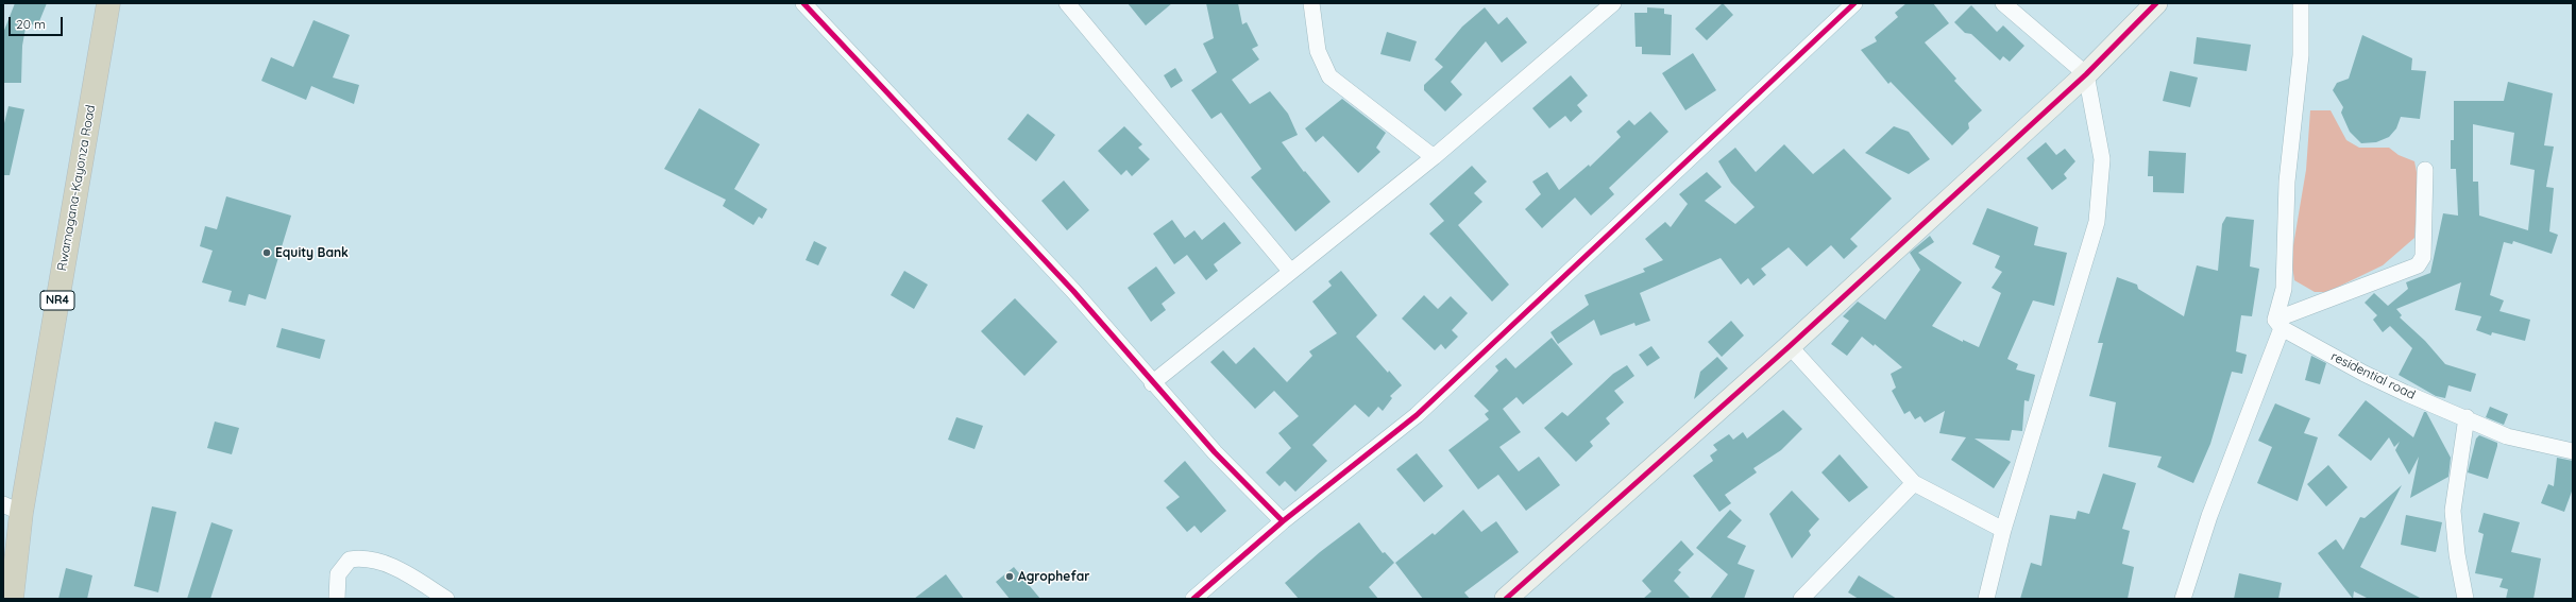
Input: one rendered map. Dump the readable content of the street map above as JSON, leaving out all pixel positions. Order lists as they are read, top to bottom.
{
  "streets": {
    "highway": ["Rwamagana-Kayonza Road", "NR4"],
    "street": ["residential road"]
  },
  "places": ["Equity Bank", "Agrophefar"],
  "scale_bar": "20 m"
}
